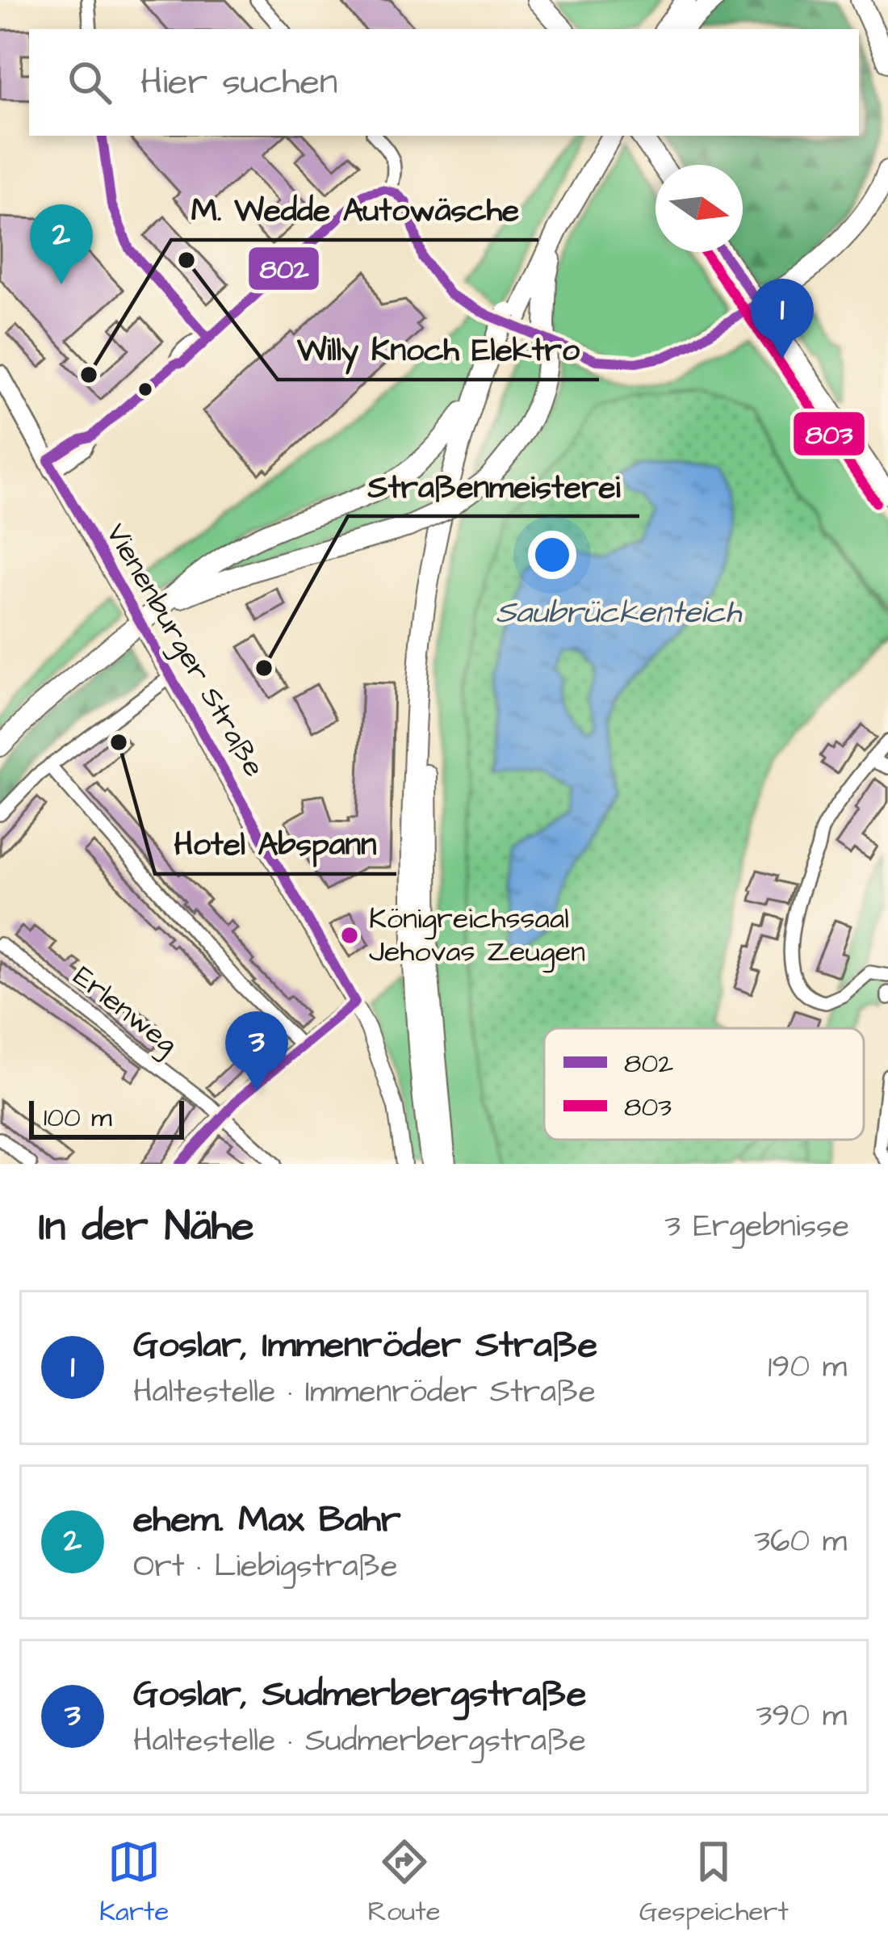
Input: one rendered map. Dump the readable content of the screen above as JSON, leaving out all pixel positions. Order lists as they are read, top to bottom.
{
  "streets": {
    "main road": ["Vienenburger Straße"],
    "street": ["Erlenweg"]
  },
  "water": ["Saubrückenteich"],
  "places": [
    "Willy Knoch Elektro",
    "M. Wedde Autowäsche",
    "Straßenmeisterei",
    "Hotel Abspann",
    "Königreichssaal Jehovas Zeugen"
  ],
  "lines": ["transit line 802", "transit line 803"],
  "legend": ["802", "803"],
  "scale_bar": "100 m",
  "north": "right",
  "page": {
    "search": "Hier suchen",
    "pins": ["2", "1", "3"],
    "scale": "100 m",
    "heading": ["In der Nähe", "3 Ergebnisse"],
    "list": [
      {
        "mark": "1",
        "name": "Goslar, Immenröder Straße",
        "note": "Haltestelle · Immenröder Straße",
        "value": "190 m"
      },
      {
        "mark": "2",
        "name": "ehem. Max Bahr",
        "note": "Ort · Liebigstraße",
        "value": "360 m"
      },
      {
        "mark": "3",
        "name": "Goslar, Sudmerbergstraße",
        "note": "Haltestelle · Sudmerbergstraße",
        "value": "390 m"
      }
    ],
    "nav": ["Karte", "Route", "Gespeichert"]
  }
}
